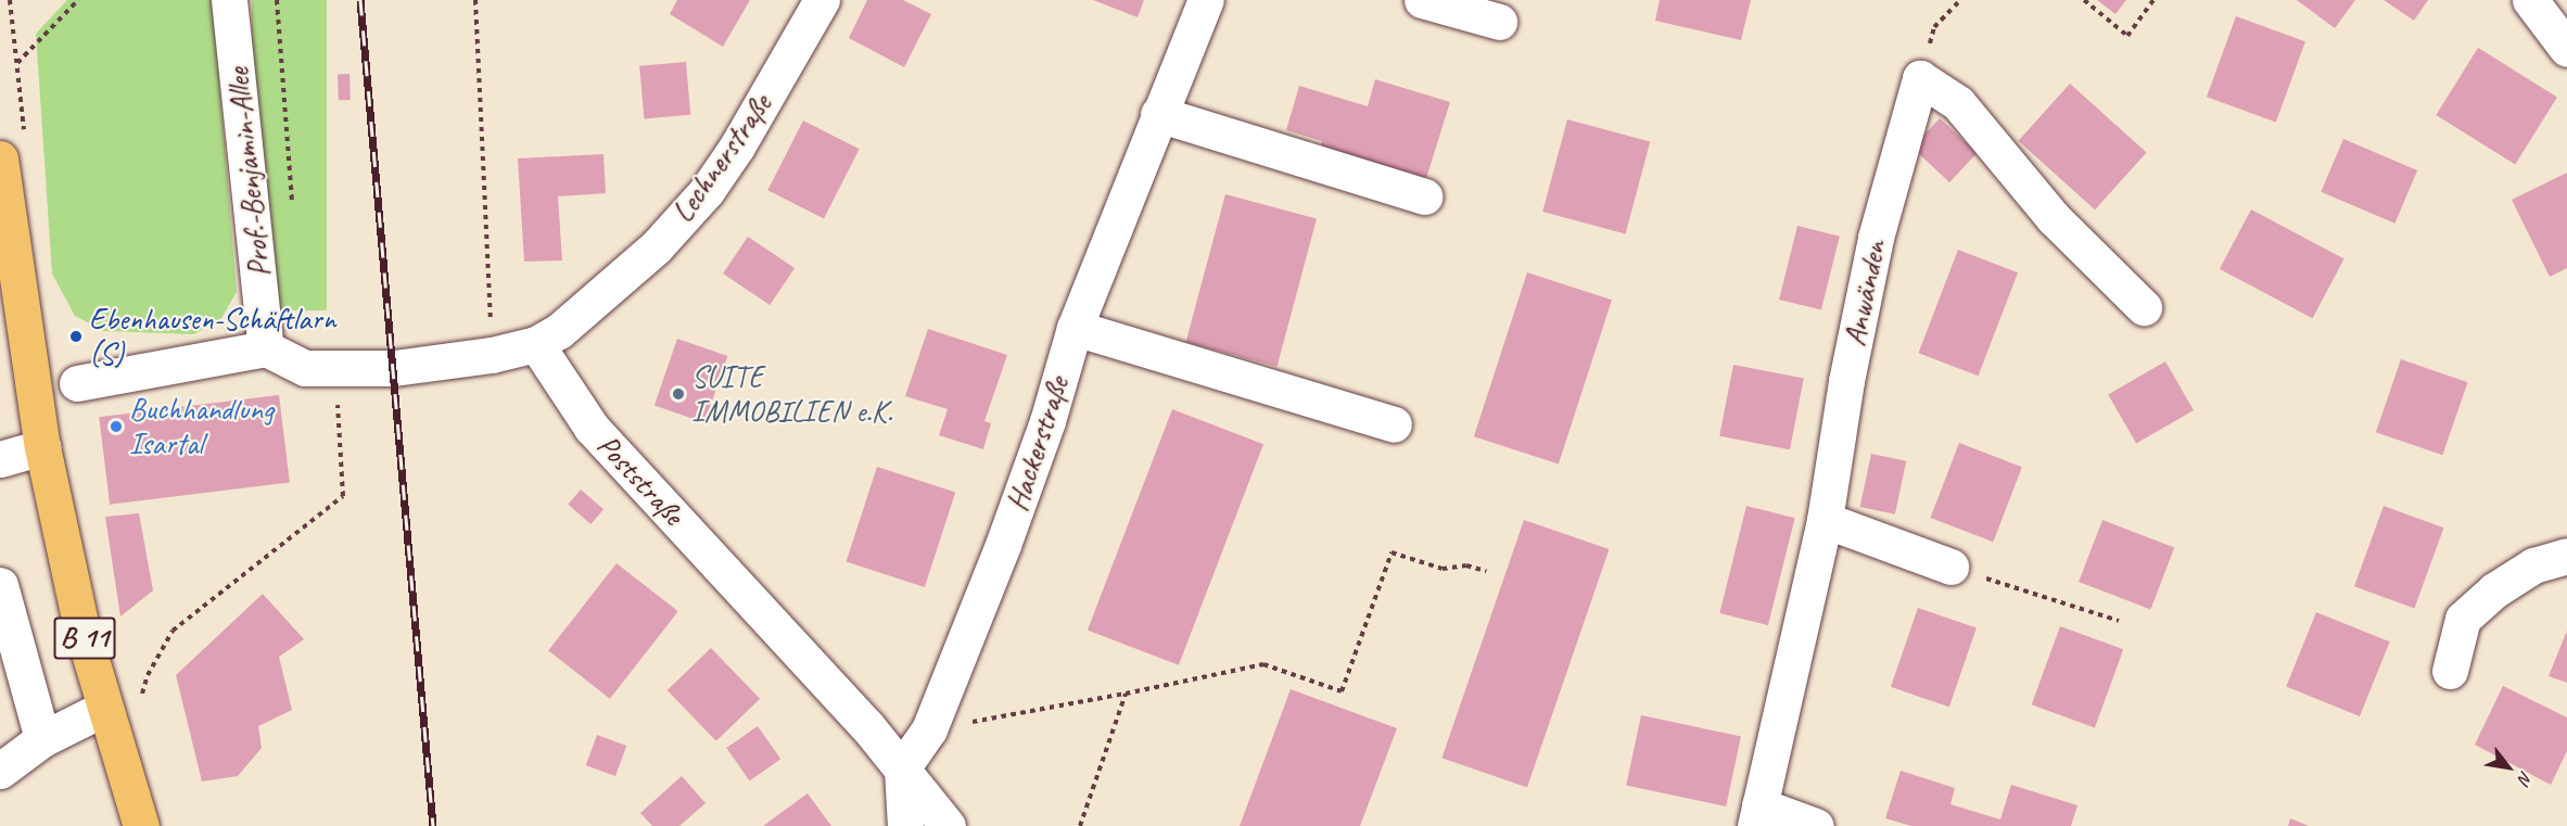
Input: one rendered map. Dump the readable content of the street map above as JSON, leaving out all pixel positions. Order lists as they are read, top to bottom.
{
  "streets": {
    "main road": ["B 11"],
    "street": [
      "Lechnerstraße",
      "Prof.-Benjamin-Allee",
      "Anwänden",
      "Hackerstraße",
      "Poststraße"
    ]
  },
  "crossings": [
    ["Lechnerstraße", "Poststraße"],
    ["Hackerstraße", "Poststraße"]
  ],
  "places": ["Ebenhausen-Schäftlarn (S)", "SUITE IMMOBILIEN e.K.", "Buchhandlung Isartal"],
  "north": "bottom right"
}
